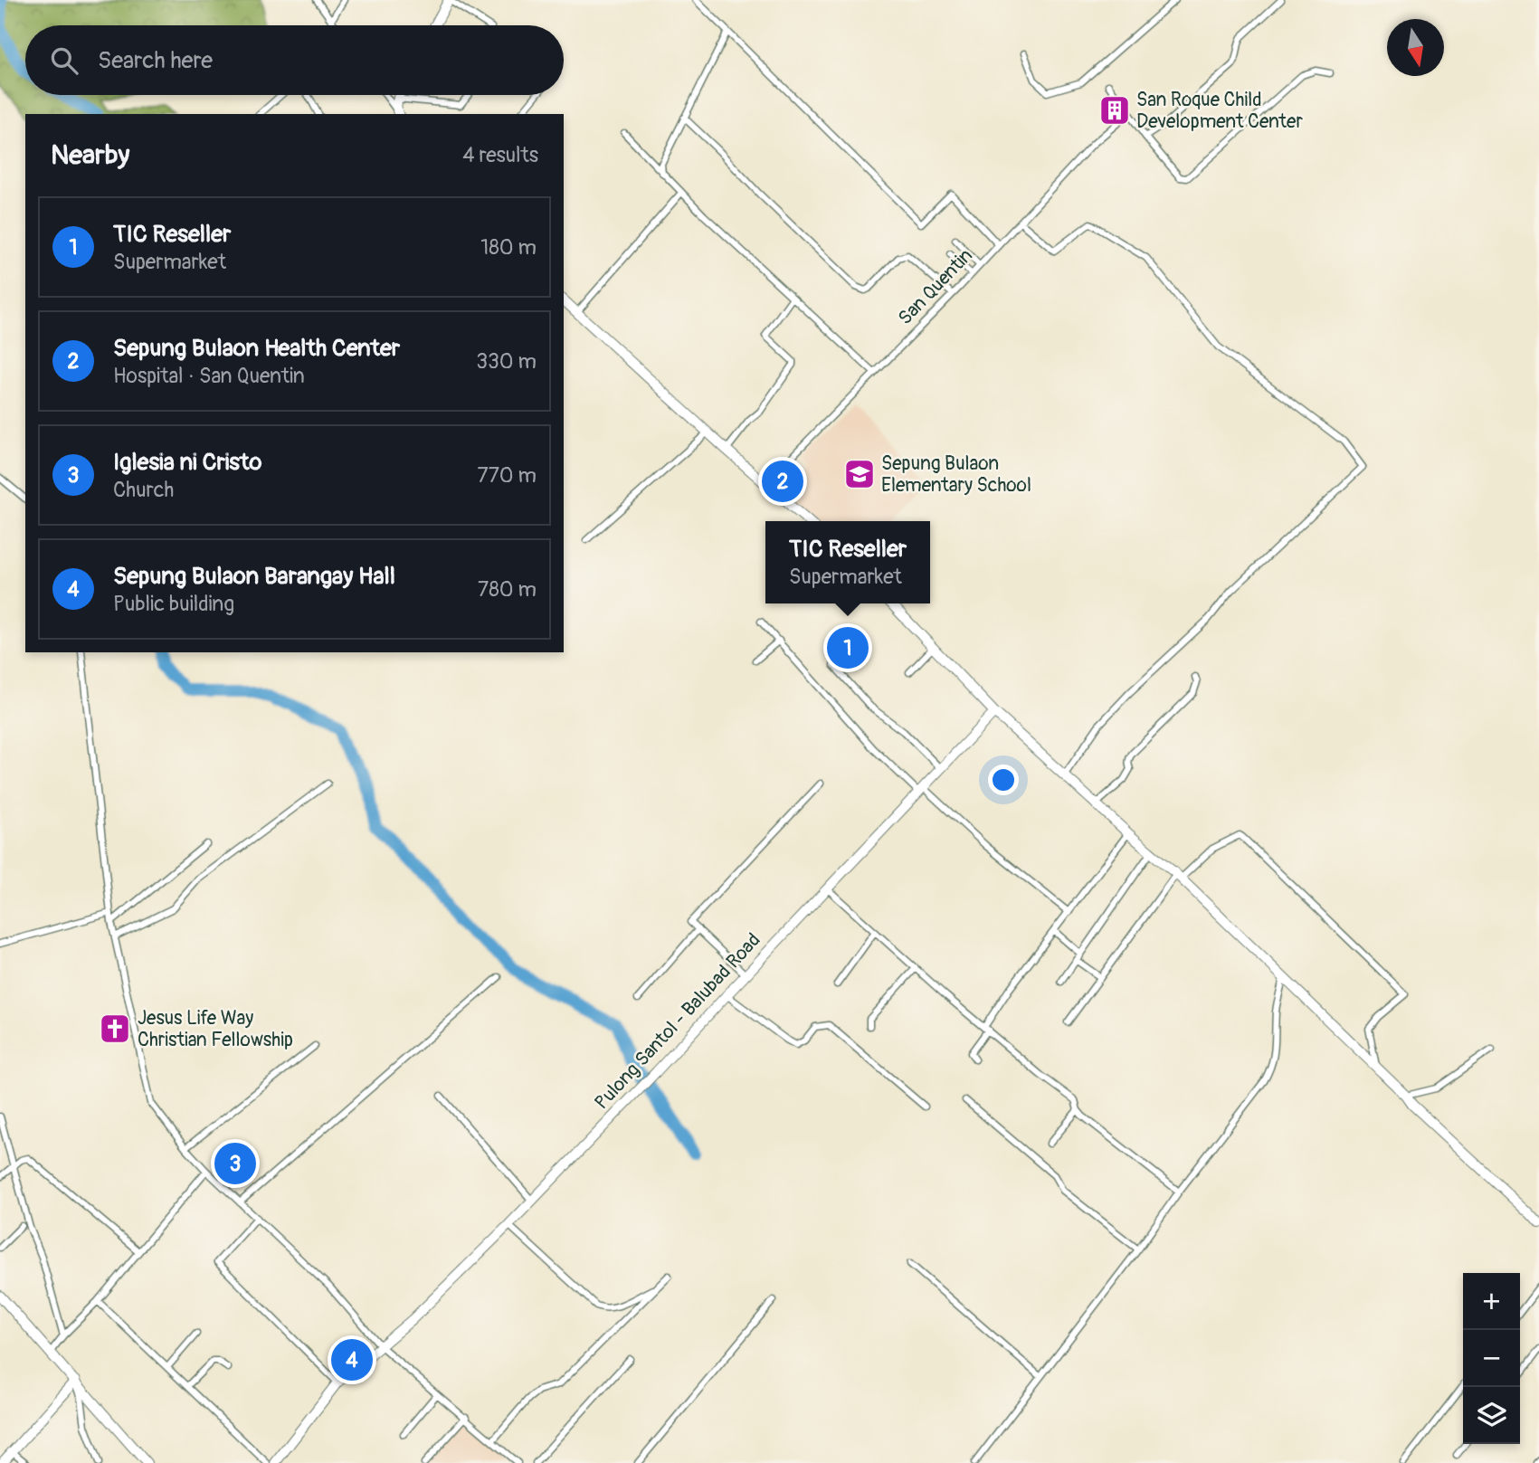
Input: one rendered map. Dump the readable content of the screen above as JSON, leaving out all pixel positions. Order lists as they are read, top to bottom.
{
  "streets": {
    "street": ["San Quentin", "Pulong Santol - Balubad Road"]
  },
  "places": {
    "building": ["San Roque Child Development Center"],
    "school or university": ["Sepung Bulaon Elementary School"],
    "church": ["Jesus Life Way Christian Fellowship"]
  },
  "north": "bottom",
  "page": {
    "search": "Search here",
    "heading": ["Nearby", "4 results"],
    "list": [
      {
        "mark": "1",
        "name": "TIC Reseller",
        "note": "Supermarket",
        "value": "180 m"
      },
      {
        "mark": "2",
        "name": "Sepung Bulaon Health Center",
        "note": "Hospital · San Quentin",
        "value": "330 m"
      },
      {
        "mark": "3",
        "name": "Iglesia ni Cristo",
        "note": "Church",
        "value": "770 m"
      },
      {
        "mark": "4",
        "name": "Sepung Bulaon Barangay Hall",
        "note": "Public building",
        "value": "780 m"
      }
    ],
    "pins": [
      "2",
      "1",
      "3",
      "4"
    ],
    "popup": ["TIC Reseller", "Supermarket"],
    "map_buttons": ["+", "−"]
  }
}
